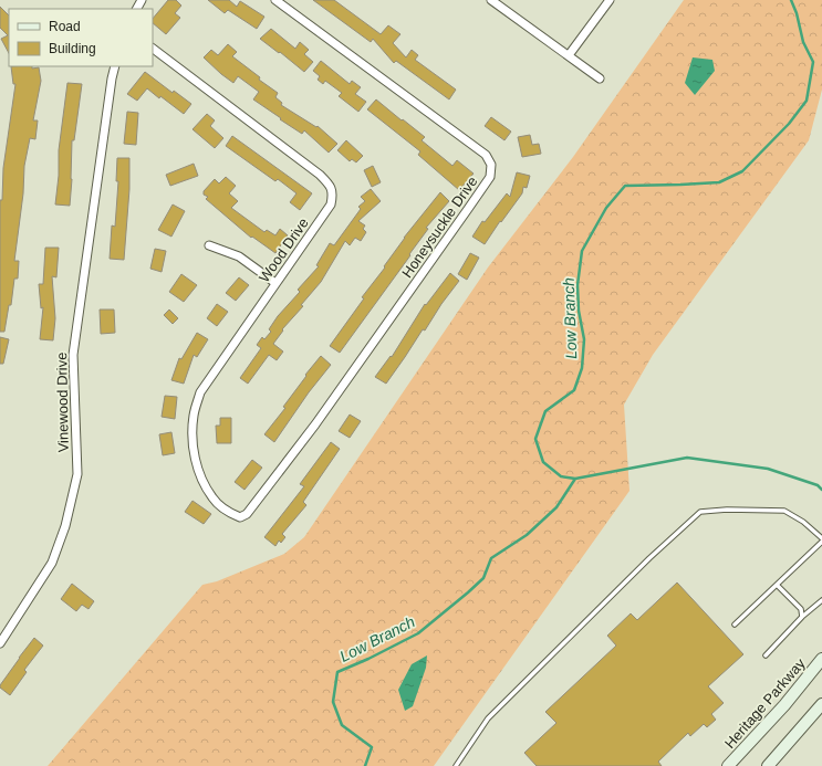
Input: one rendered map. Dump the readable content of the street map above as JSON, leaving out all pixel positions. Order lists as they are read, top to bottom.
{
  "streets": {
    "main road": ["Heritage Parkway"],
    "street": ["Honeysuckle Drive", "Wood Drive", "Vinewood Drive"]
  },
  "crossings": [
    ["Honeysuckle Drive", "Wood Drive"]
  ],
  "water": ["Low Branch"],
  "legend": ["Road", "Building"]
}
